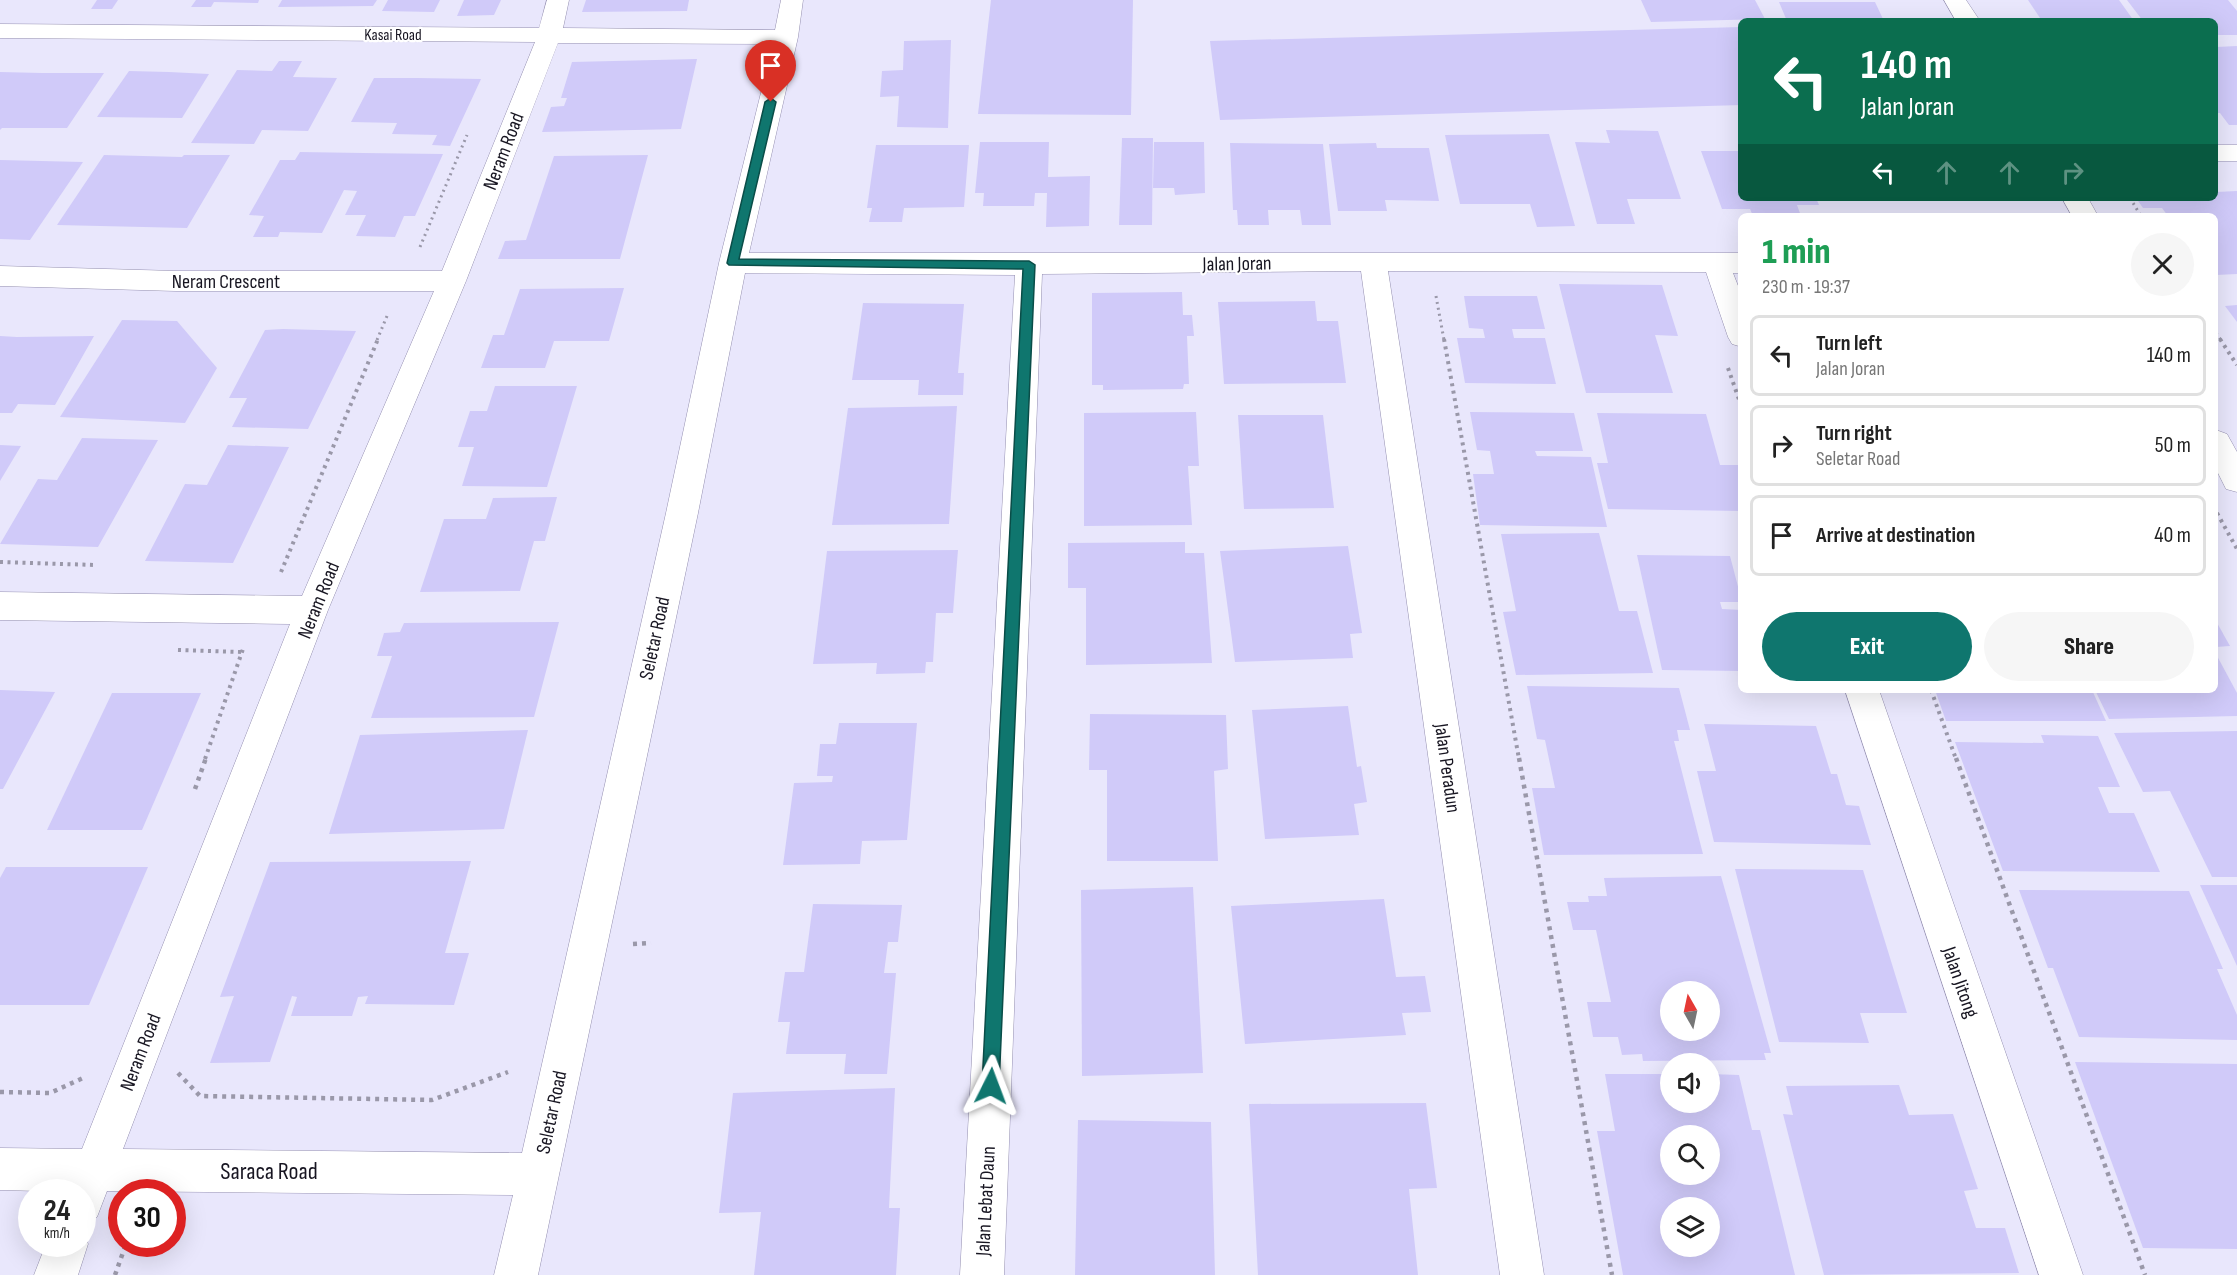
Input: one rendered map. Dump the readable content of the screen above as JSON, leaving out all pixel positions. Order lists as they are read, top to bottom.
{
  "streets": {
    "street": [
      "Kasai Road",
      "Neram Road",
      "Jalan Joran",
      "Neram Crescent",
      "Seletar Road",
      "Jalan Peradun",
      "Jalan Jitong",
      "Saraca Road",
      "Jalan Lebat Daun"
    ]
  },
  "crossings": [
    ["Kasai Road", "Neram Road"],
    ["Kasai Road", "Seletar Road"],
    ["Neram Road", "Neram Crescent"],
    ["Jalan Joran", "Seletar Road"],
    ["Jalan Joran", "Jalan Peradun"],
    ["Jalan Joran", "Jalan Lebat Daun"],
    ["Seletar Road", "Saraca Road"]
  ],
  "north": "top",
  "page": {
    "turn": ["140 m", "Jalan Joran"],
    "heading": ["1 min", "230 m · 19:37"],
    "list": [
      {
        "name": "Turn left",
        "note": "Jalan Joran",
        "value": "140 m"
      },
      {
        "name": "Turn right",
        "note": "Seletar Road",
        "value": "50 m"
      },
      {
        "name": "Arrive at destination",
        "value": "40 m"
      }
    ],
    "buttons": ["Exit", "Share"],
    "speed": "24 km/h",
    "limit": "30"
  }
}
